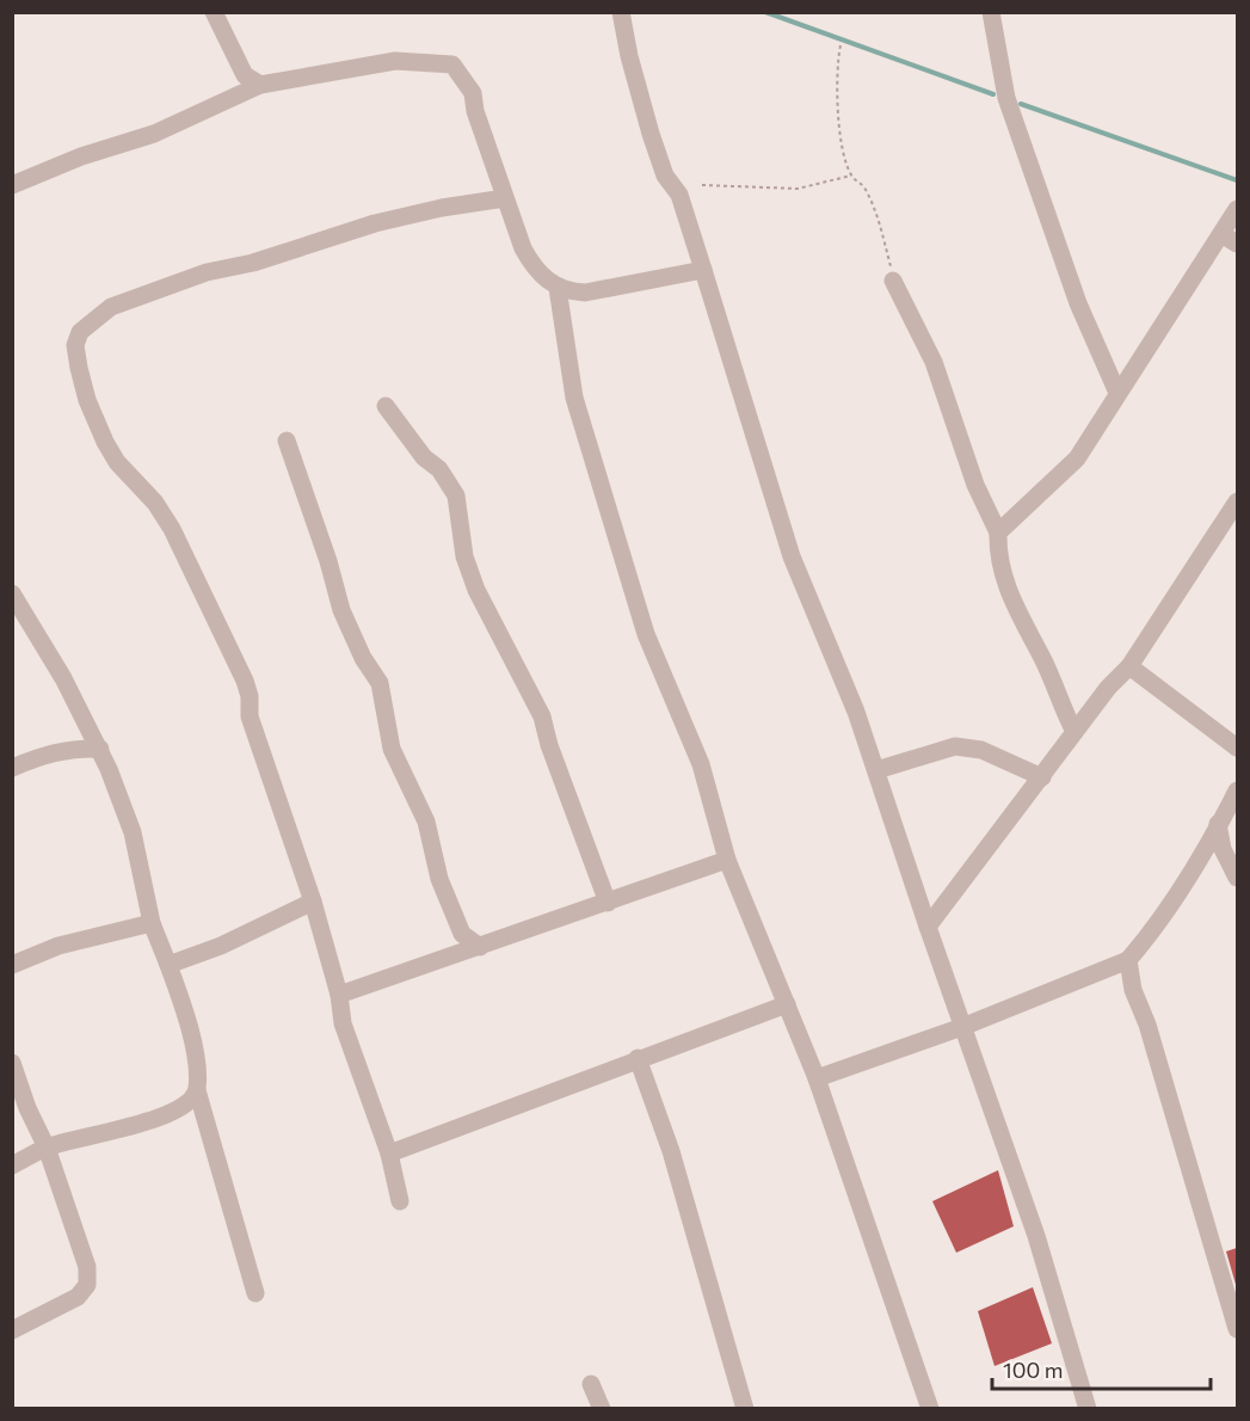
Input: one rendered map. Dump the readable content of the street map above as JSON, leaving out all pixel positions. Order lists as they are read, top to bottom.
{
  "scale_bar": "100 m"
}
